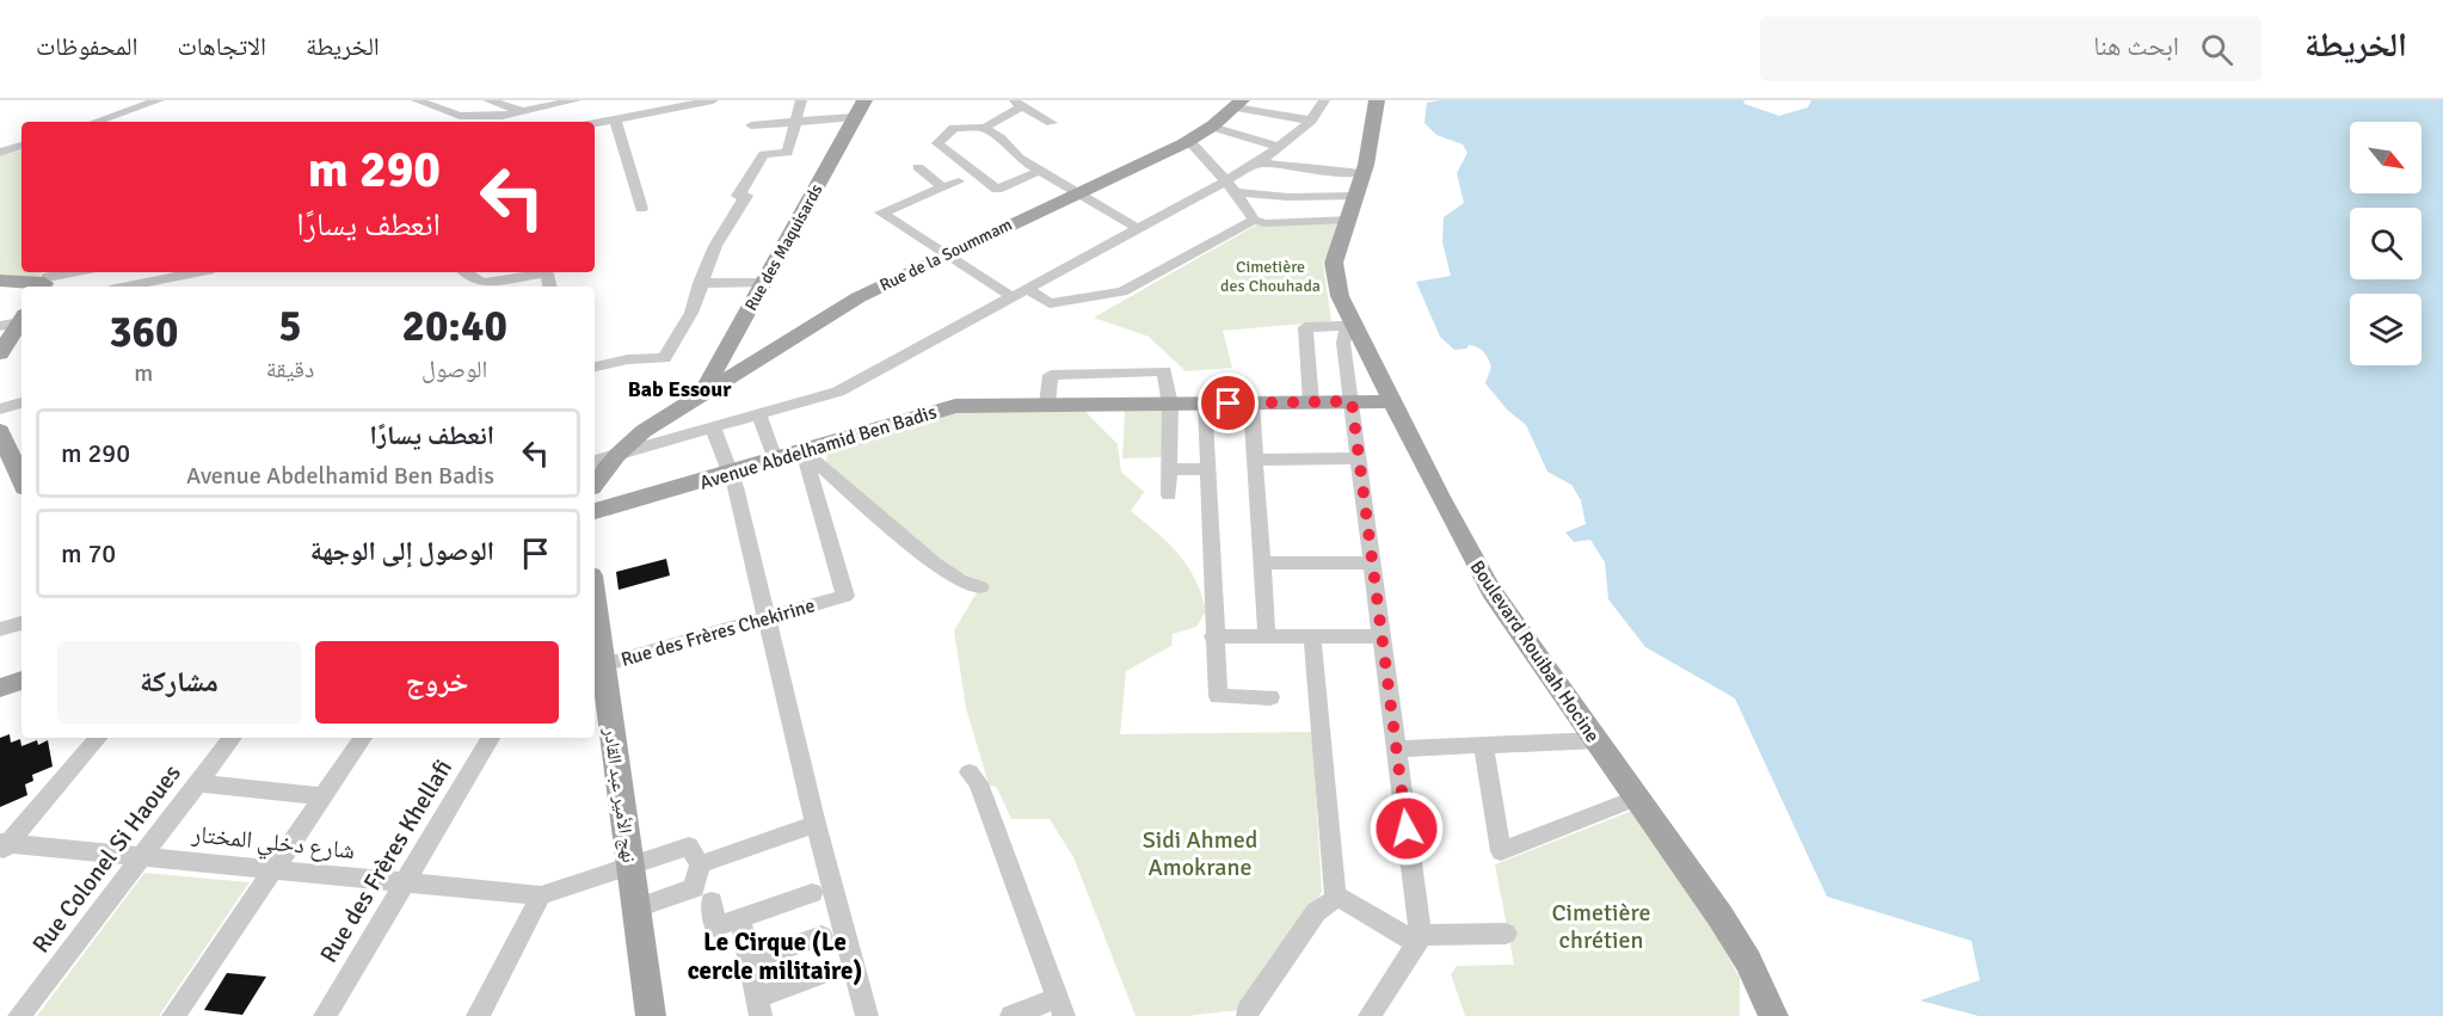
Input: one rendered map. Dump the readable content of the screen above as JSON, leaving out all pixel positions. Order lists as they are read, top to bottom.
{
  "streets": {
    "main road": [
      "Rue des Maquisards",
      "Rue de la Soummam",
      "Avenue Abdelhamid Ben Badis",
      "Boulevard Rouibah Hocine",
      "نهج الأمير عبد القادر"
    ],
    "street": [
      "Rue des Frères Chekirine",
      "شارع دخلي المختار",
      "Rue Colonel Si Haoues",
      "Rue des Frères Khellafi"
    ]
  },
  "crossings": [
    ["Rue des Maquisards", "Rue de la Soummam"],
    ["Avenue Abdelhamid Ben Badis", "Rue des Frères Chekirine"],
    ["Avenue Abdelhamid Ben Badis", "Boulevard Rouibah Hocine"],
    ["Rue des Frères Chekirine", "نهج الأمير عبد القادر"],
    ["شارع دخلي المختار", "Rue Colonel Si Haoues"],
    ["شارع دخلي المختار", "Rue des Frères Khellafi"]
  ],
  "districts": ["Bab Essour", "Le Cirque (Le cercle militaire)"],
  "parks": ["Cimetière des Chouhada", "Sidi Ahmed Amokrane", "Cimetière chrétien"],
  "north": "bottom right",
  "page": {
    "header": "الخريطة",
    "search": "ابحث هنا",
    "nav": ["الخريطة", "الاتجاهات", "المحفوظات"],
    "turn": ["290 m", "انعطف يسارًا"],
    "eta": [
      "20:40",
      "الوصول",
      "5",
      "دقيقة",
      "360",
      "m"
    ],
    "list": [
      {
        "name": "انعطف يسارًا",
        "note": "Avenue Abdelhamid Ben Badis",
        "value": "290 m"
      },
      {
        "name": "الوصول إلى الوجهة",
        "value": "70 m"
      }
    ],
    "buttons": ["خروج", "مشاركة"]
  }
}
